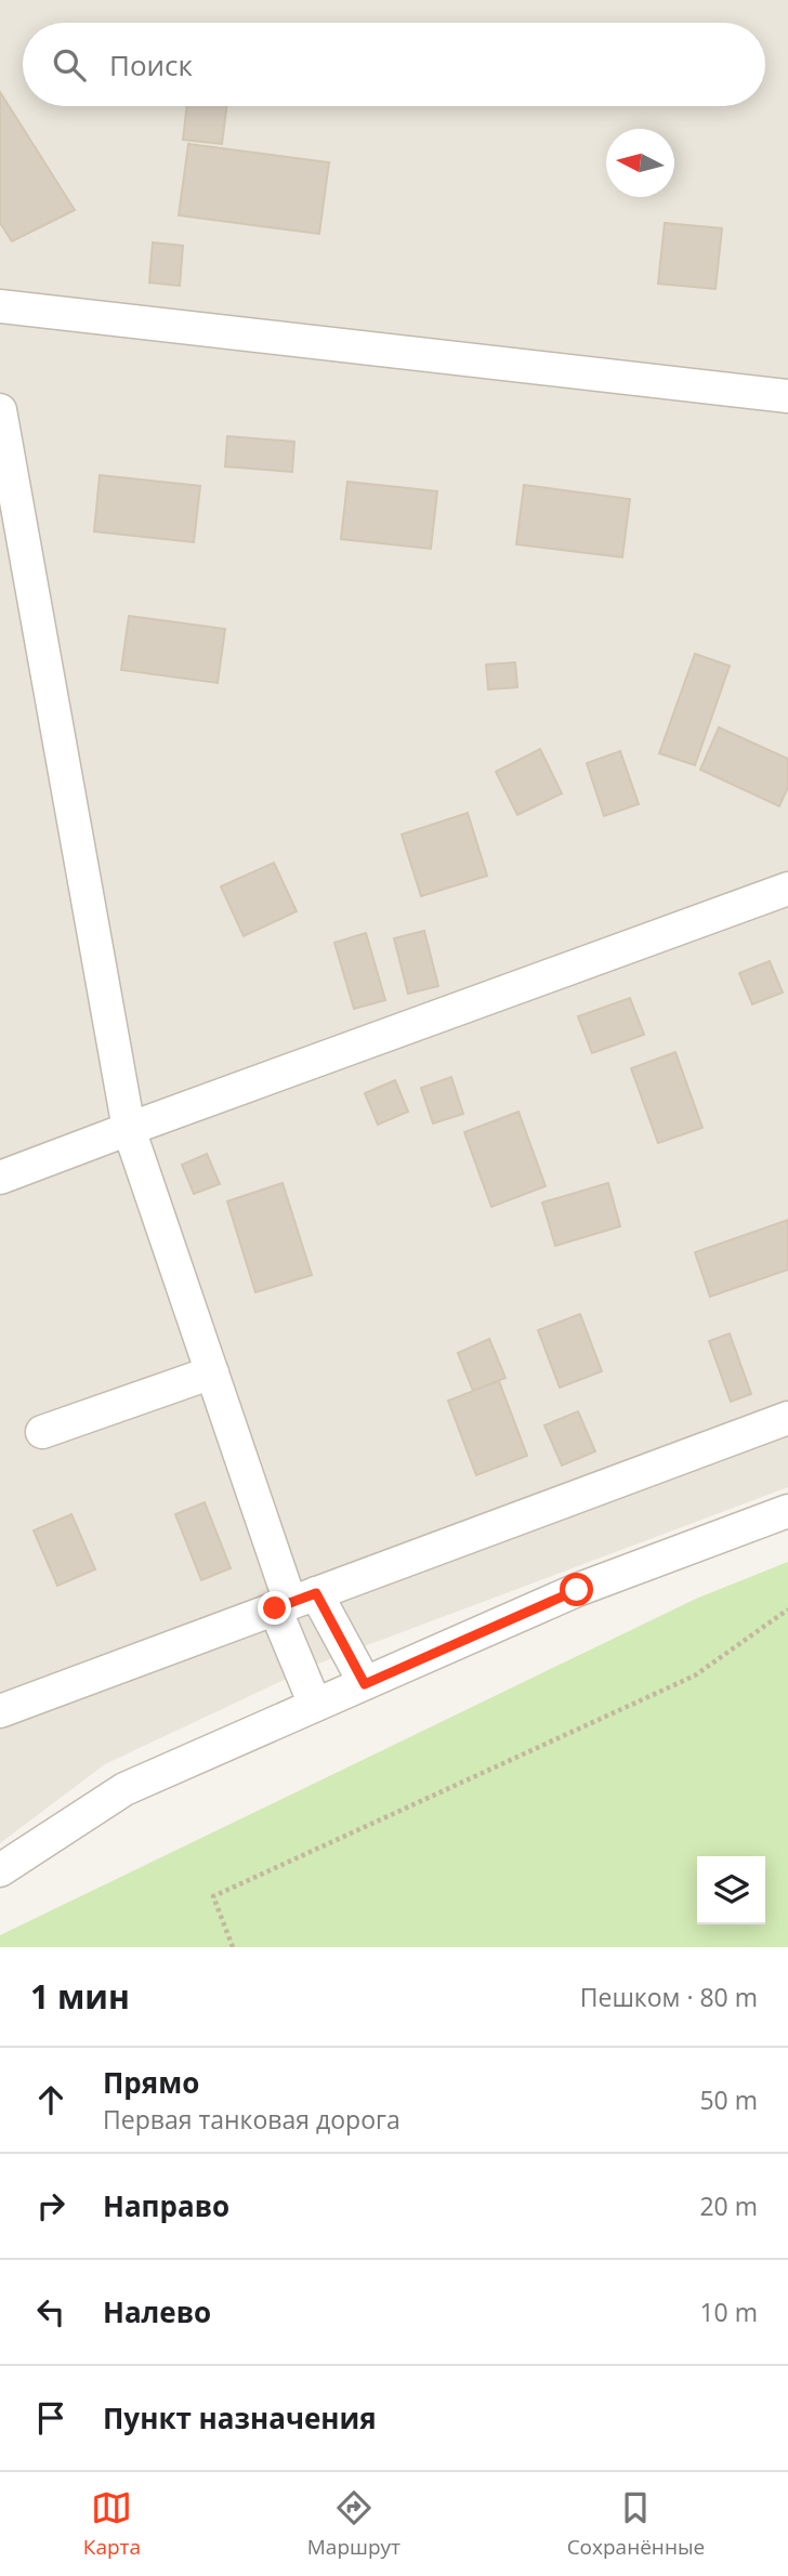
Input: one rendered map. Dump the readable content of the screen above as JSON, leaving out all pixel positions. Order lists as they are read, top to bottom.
{
  "north": "left",
  "page": {
    "search": "Поиск",
    "heading": ["1 мин", "Пешком · 80 m"],
    "list": [
      ["Прямо", "Первая танковая дорога", "50 m"],
      ["Направо", "20 m"],
      ["Налево", "10 m"],
      "Пункт назначения"
    ],
    "nav": ["Карта", "Маршрут", "Сохранённые"]
  }
}
